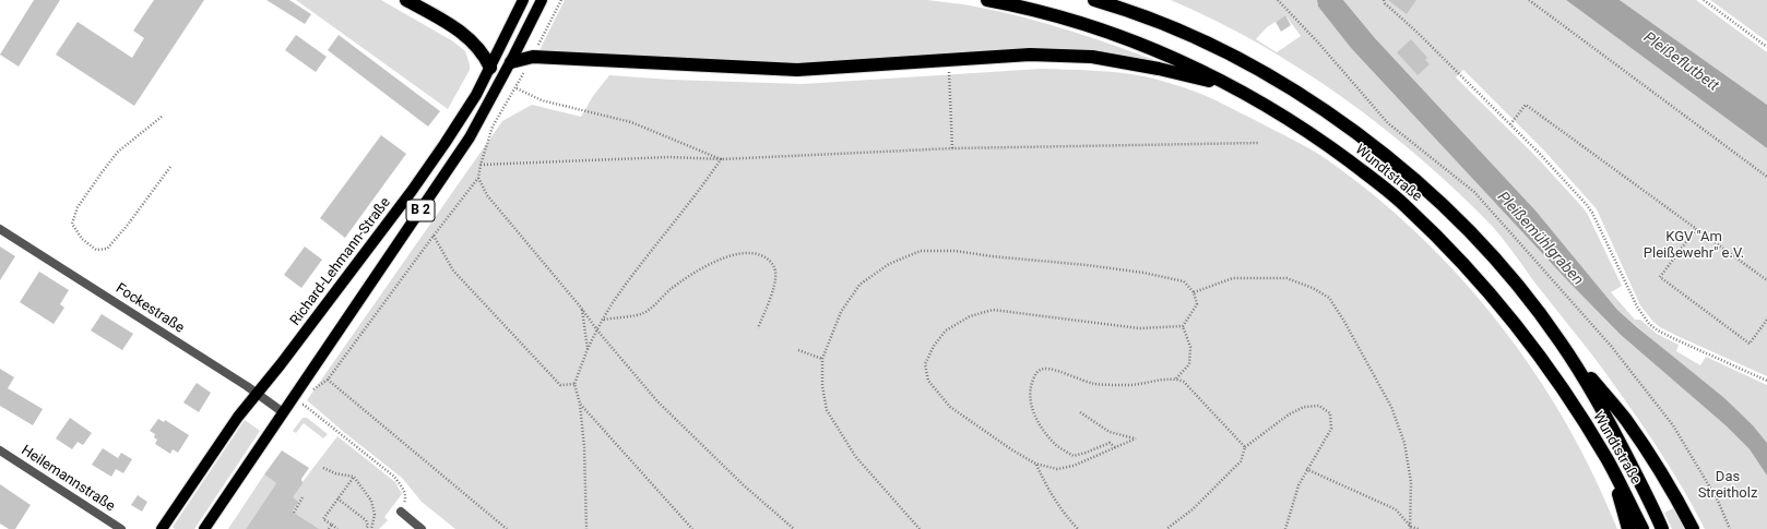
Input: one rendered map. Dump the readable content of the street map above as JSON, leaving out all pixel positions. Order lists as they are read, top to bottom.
{
  "streets": {
    "highway": ["Wundtstraße"],
    "main road": ["B 2", "Richard-Lehmann-Straße"],
    "street": ["Fockestraße", "Heilemannstraße"]
  },
  "crossings": [
    ["B 2", "Fockestraße"],
    ["Richard-Lehmann-Straße", "Fockestraße"]
  ],
  "water": ["Pleißeflutbett", "Pleißemühlgraben"],
  "parks": ["KGV \"Am Pleißewehr\" e.V.", "Das Streitholz"]
}
